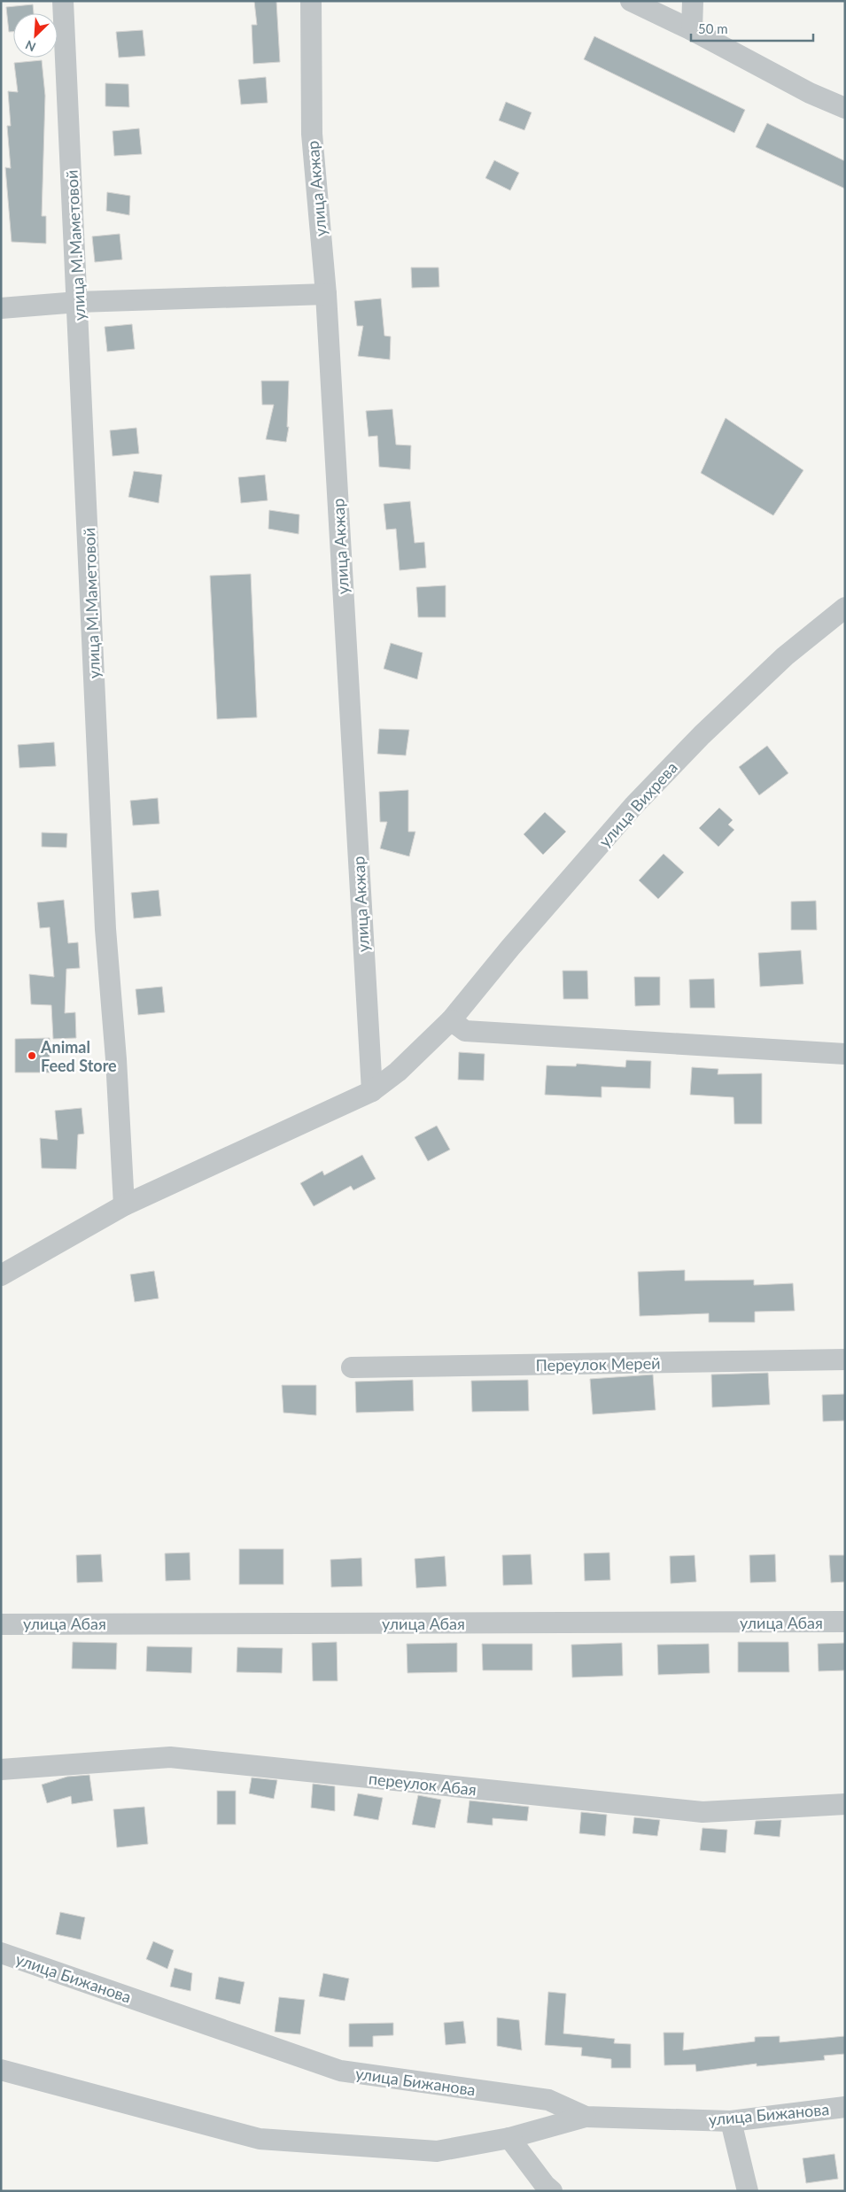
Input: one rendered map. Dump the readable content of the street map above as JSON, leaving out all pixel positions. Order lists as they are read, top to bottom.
{
  "streets": {
    "street": [
      "улица Акжар",
      "улица М.Маметовой",
      "улица Вихрева",
      "Переулок Мерей",
      "улица Абая",
      "переулок Абая",
      "улица Бижанова"
    ]
  },
  "crossings": [
    ["улица Акжар", "улица Вихрева"],
    ["улица М.Маметовой", "улица Вихрева"]
  ],
  "places": ["Animal Feed Store"],
  "scale_bar": "50 m",
  "north": "bottom left"
}
